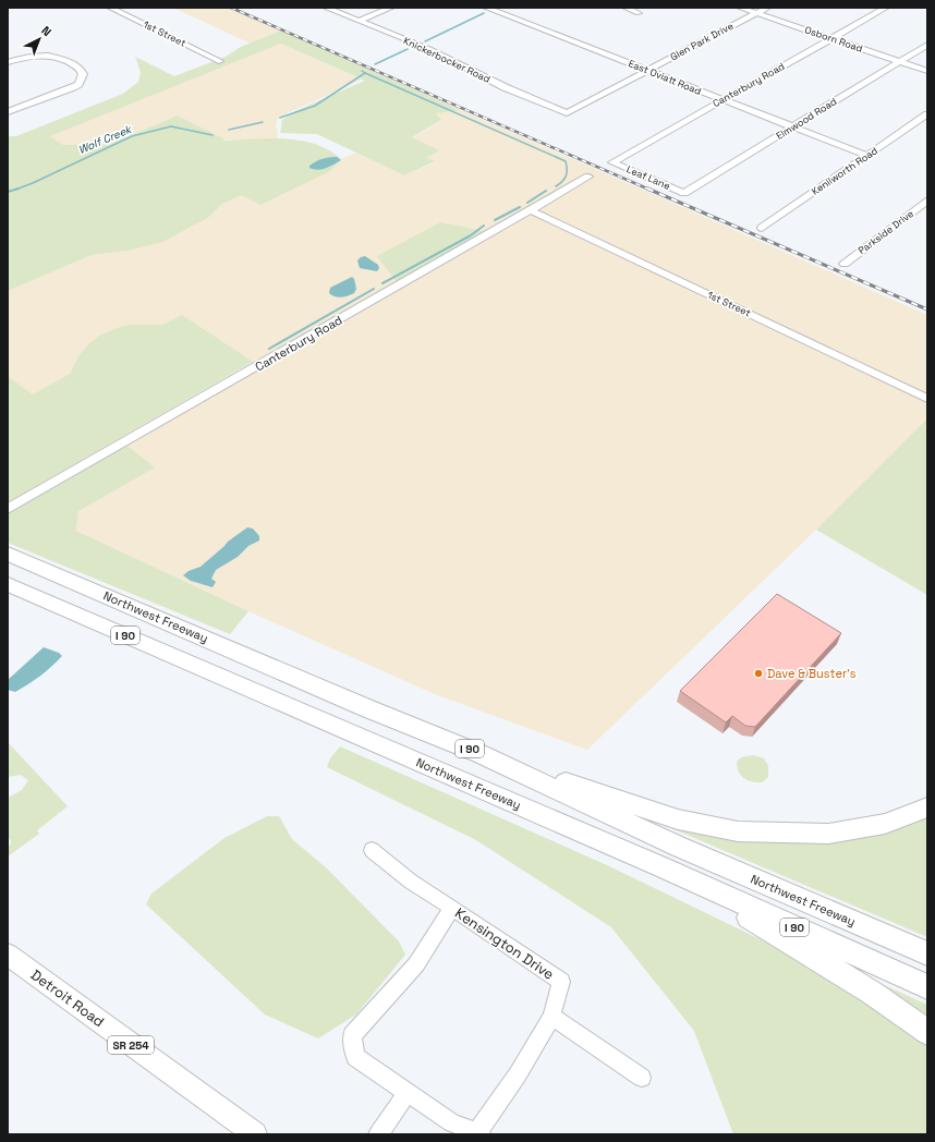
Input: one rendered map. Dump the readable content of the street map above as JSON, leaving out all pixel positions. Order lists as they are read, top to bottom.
{
  "streets": {
    "highway": ["Northwest Freeway", "I 90"],
    "main road": ["Detroit Road", "SR 254"],
    "street": [
      "1st Street",
      "Osborn Road",
      "Glen Park Drive",
      "Knickerbocker Road",
      "East Oviatt Road",
      "Canterbury Road",
      "Elmwood Road",
      "Kenilworth Road",
      "Leaf Lane",
      "Parkside Drive",
      "Kensington Drive"
    ]
  },
  "crossings": [
    ["1st Street", "Canterbury Road"],
    ["Osborn Road", "Glen Park Drive"],
    ["Osborn Road", "Canterbury Road"],
    ["Osborn Road", "Elmwood Road"],
    ["Glen Park Drive", "Knickerbocker Road"],
    ["Glen Park Drive", "East Oviatt Road"],
    ["East Oviatt Road", "Canterbury Road"],
    ["East Oviatt Road", "Elmwood Road"],
    ["East Oviatt Road", "Kenilworth Road"],
    ["Canterbury Road", "Leaf Lane"],
    ["Elmwood Road", "Leaf Lane"]
  ],
  "water": ["Wolf Creek"],
  "places": ["Dave & Buster's"],
  "north": "top right"
}
